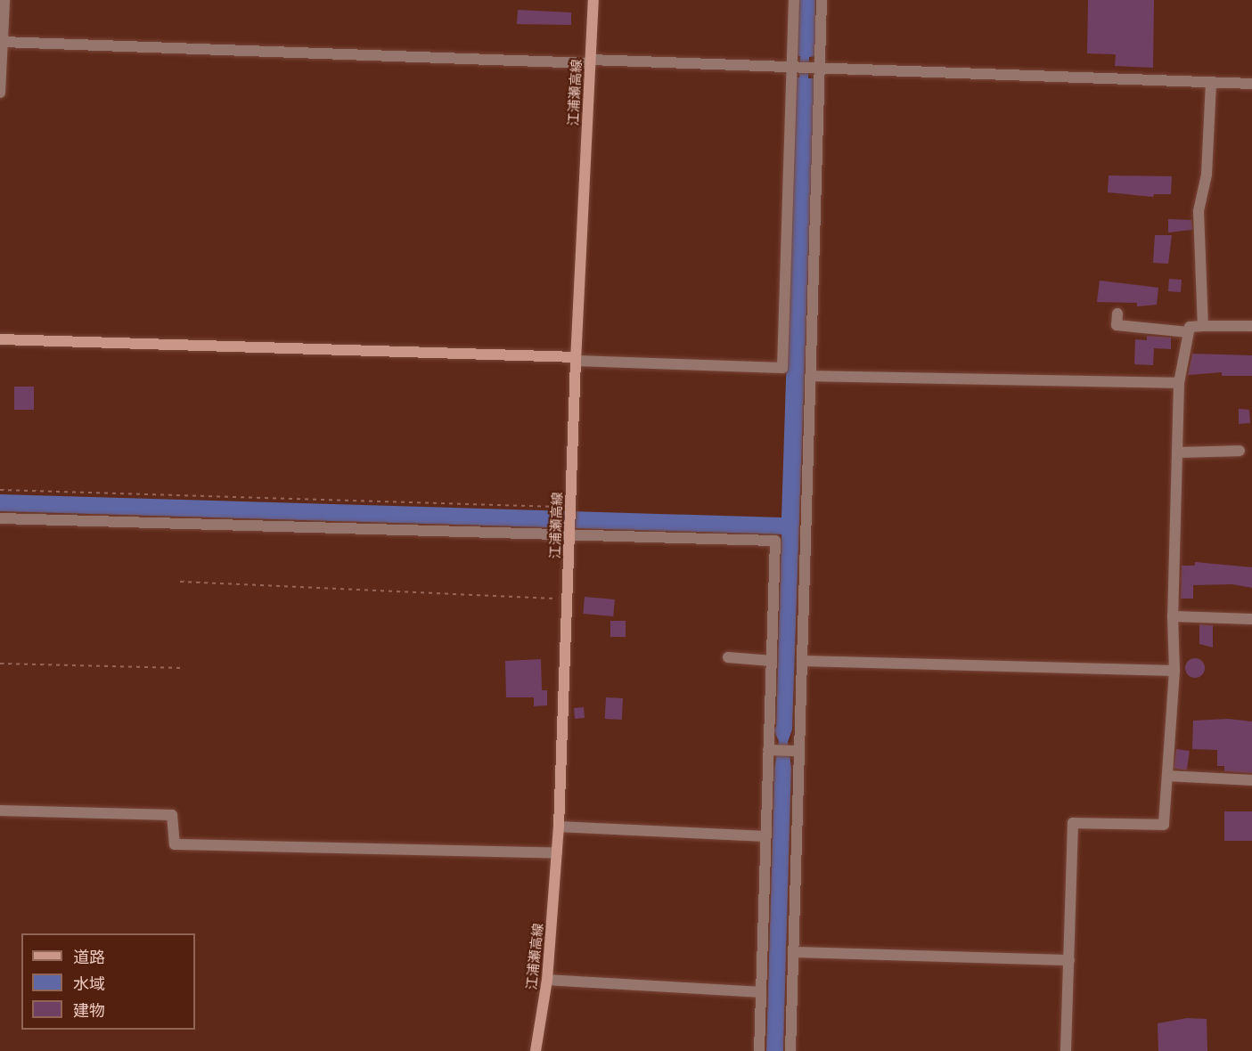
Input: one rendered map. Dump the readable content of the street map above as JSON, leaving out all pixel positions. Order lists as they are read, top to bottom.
{
  "streets": {
    "main road": ["江浦瀬高線"]
  },
  "legend": ["道路", "水域", "建物"]
}
